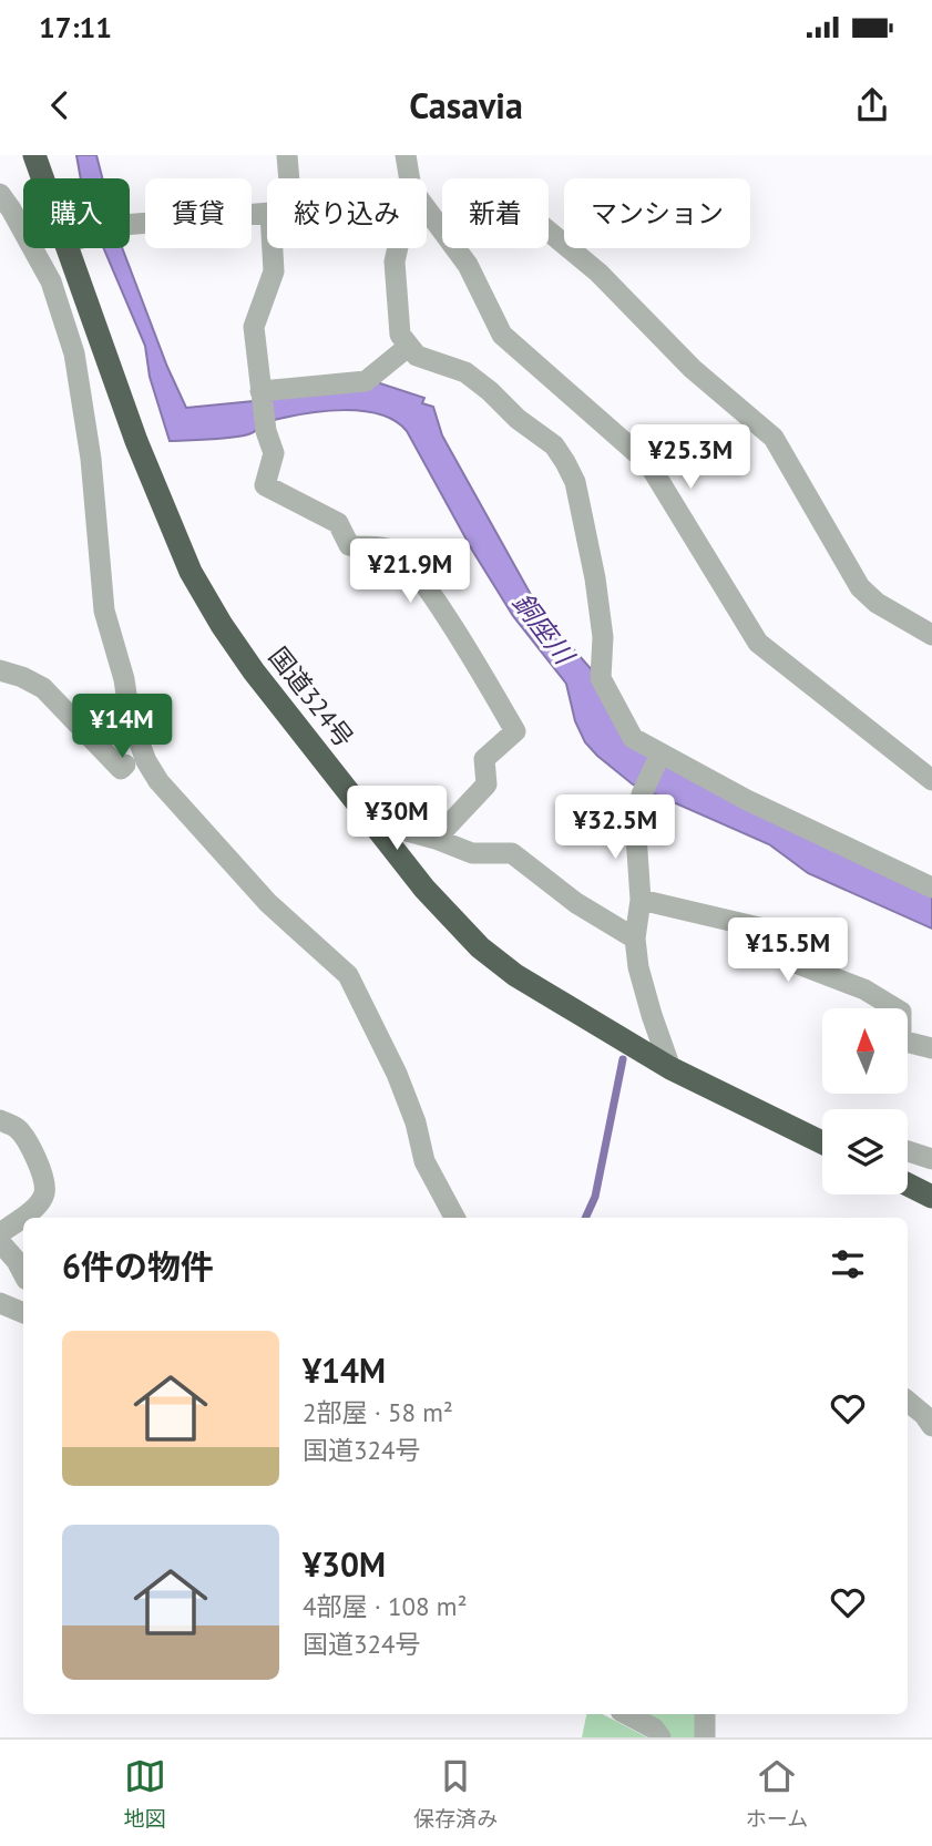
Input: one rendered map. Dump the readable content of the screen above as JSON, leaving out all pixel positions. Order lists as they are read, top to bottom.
{
  "streets": {
    "highway": ["国道324号"]
  },
  "water": ["銅座川"],
  "north": "top",
  "page": {
    "status": "17:11",
    "header": "Casavia",
    "chip": [
      "購入",
      "賃貸",
      "絞り込み",
      "新着",
      "マンション"
    ],
    "price": [
      "¥25.3M",
      "¥21.9M",
      "¥14M",
      "¥30M",
      "¥32.5M",
      "¥15.5M"
    ],
    "heading": "6件の物件",
    "list": [
      {
        "name": "¥14M",
        "note": "2部屋 · 58 m² · 国道324号"
      },
      {
        "name": "¥30M",
        "note": "4部屋 · 108 m² · 国道324号"
      }
    ],
    "tabs": ["地図", "保存済み", "ホーム"]
  }
}
